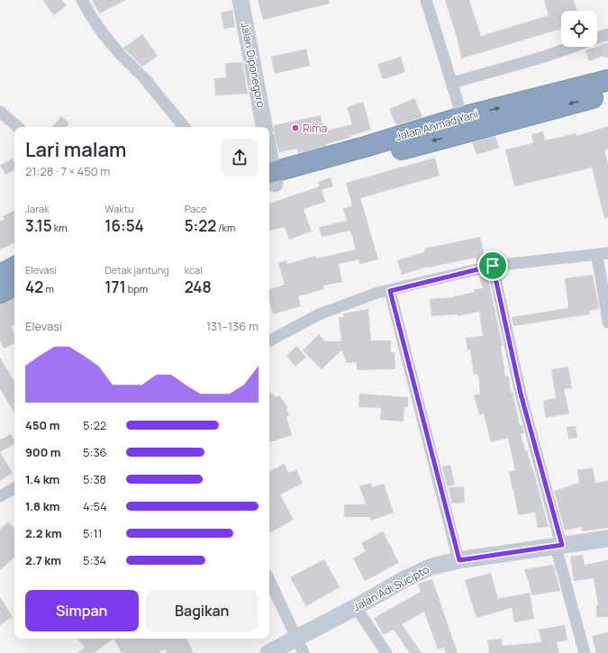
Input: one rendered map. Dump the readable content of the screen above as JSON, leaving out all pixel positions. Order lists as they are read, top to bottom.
{
  "streets": {
    "highway": ["Jalan Ahmad Yani"],
    "street": ["Jalan Diponegoro", "Jalan Adi Sucipto"]
  },
  "places": ["Rima"],
  "page": {
    "heading": ["Lari malam", "21:28 · 7 × 450 m"],
    "stats": [
      ["Jarak", "3.15 km"],
      ["Waktu", "16:54"],
      ["Pace", "5:22 /km"],
      ["Elevasi", "42 m"],
      ["Detak jantung", "171 bpm"],
      ["kcal", "248"]
    ],
    "chart": ["Elevasi", "131–136 m"],
    "list": [
      {
        "name": "450 m",
        "note": "5:22"
      },
      {
        "name": "900 m",
        "note": "5:36"
      },
      {
        "name": "1.4 km",
        "note": "5:38"
      },
      {
        "name": "1.8 km",
        "note": "4:54"
      },
      {
        "name": "2.2 km",
        "note": "5:11"
      },
      {
        "name": "2.7 km",
        "note": "5:34"
      }
    ],
    "buttons": ["Simpan", "Bagikan"]
  }
}
